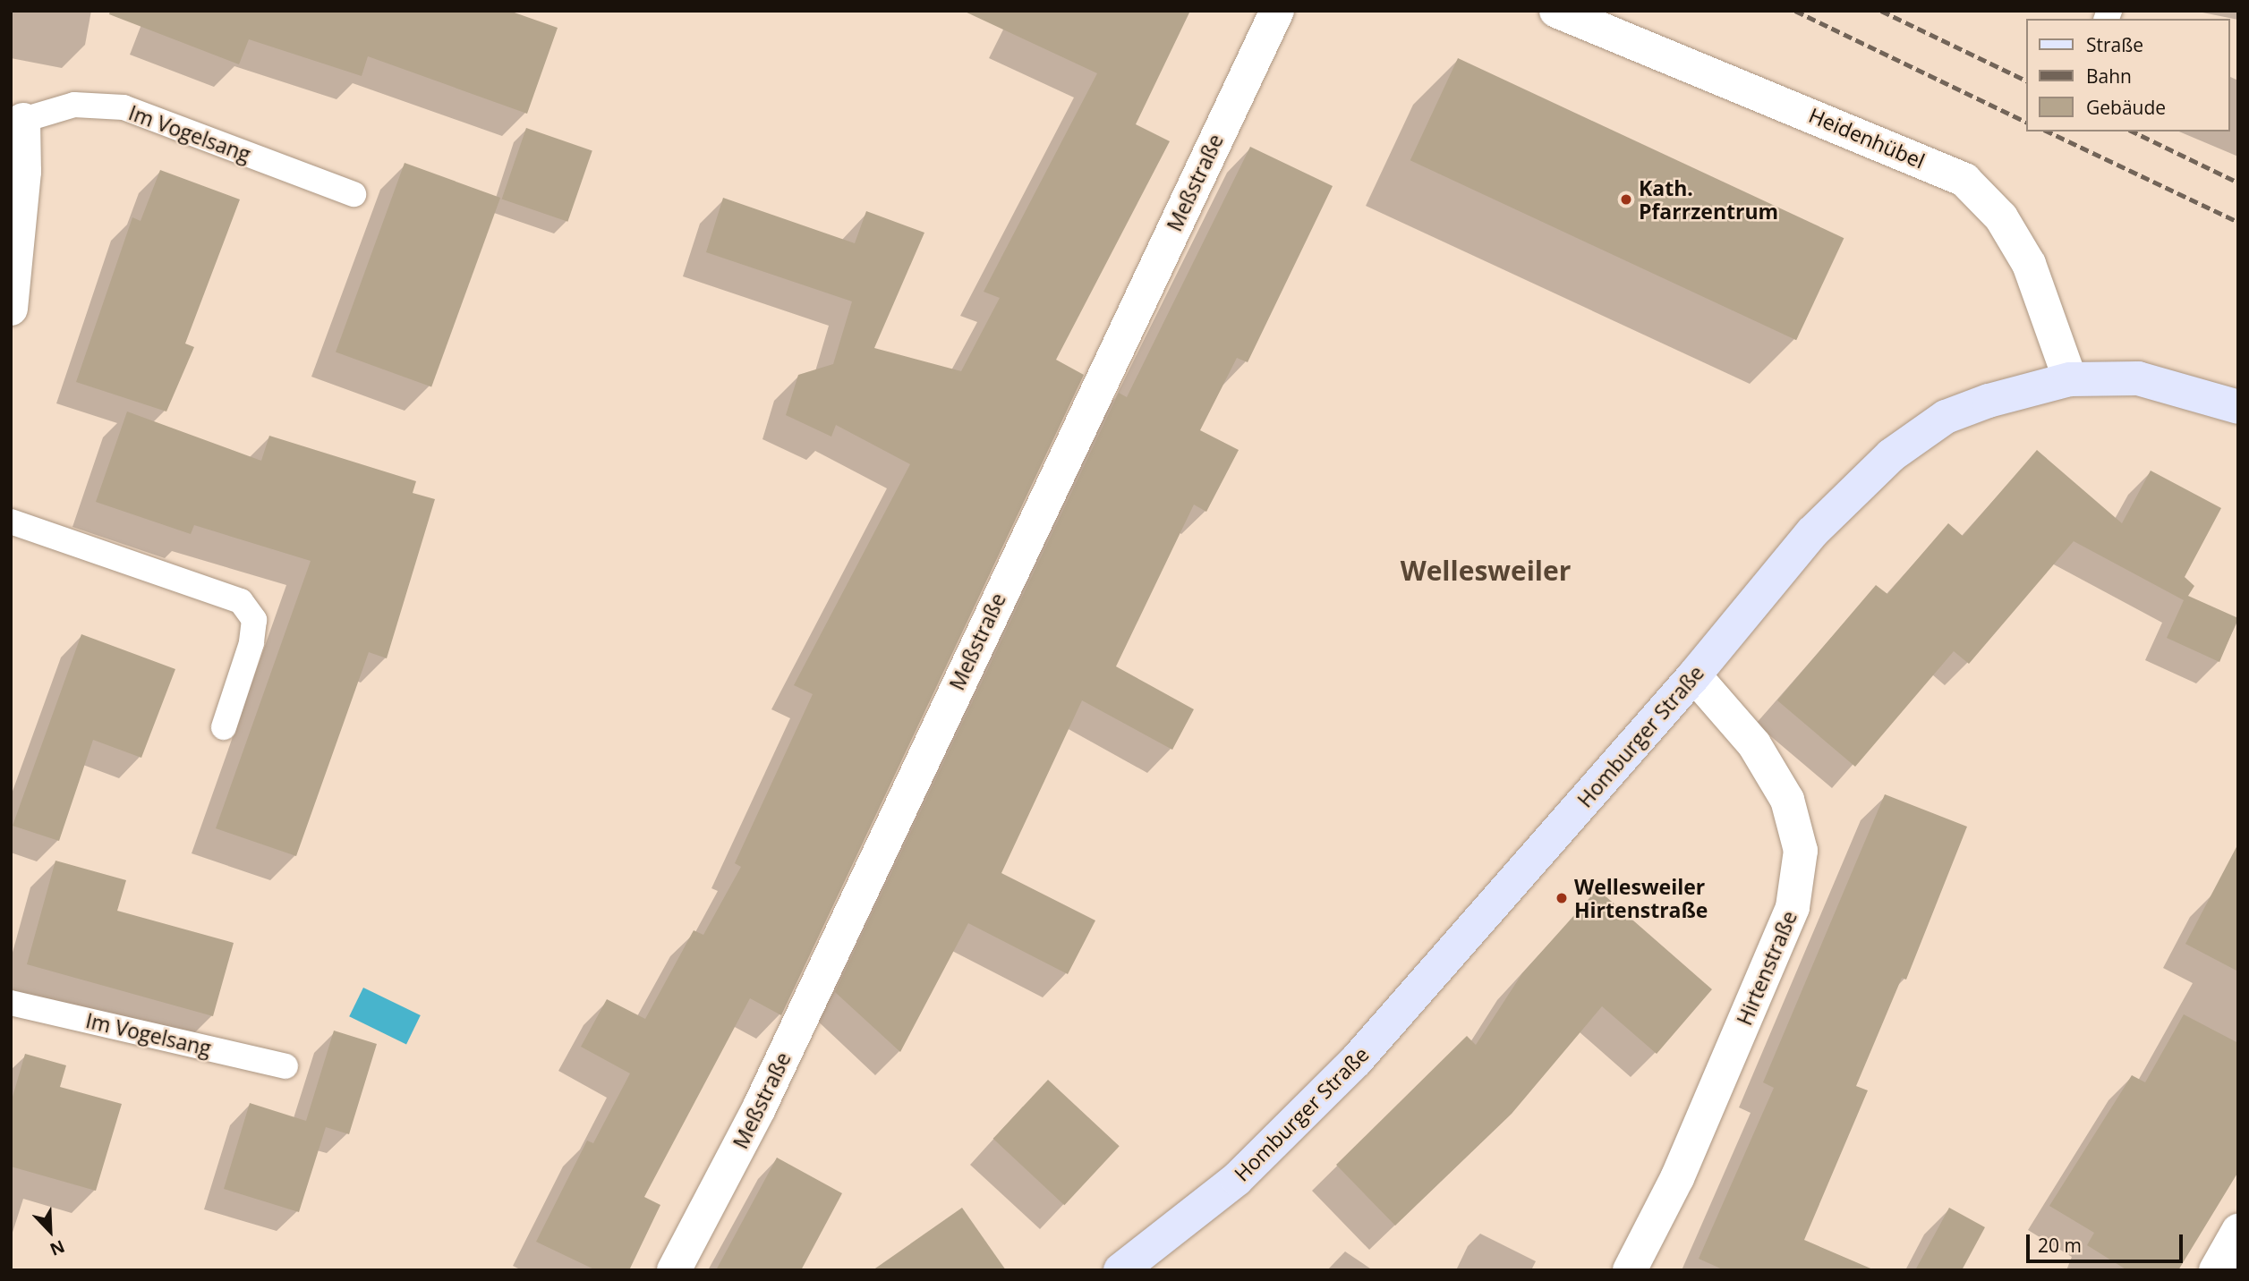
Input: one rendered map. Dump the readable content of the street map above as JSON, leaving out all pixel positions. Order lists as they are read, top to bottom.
{
  "streets": {
    "main road": ["Homburger Straße"],
    "street": [
      "Im Vogelsang",
      "Heidenhübel",
      "Meßstraße",
      "Hirtenstraße"
    ]
  },
  "crossings": [
    ["Heidenhübel", "Homburger Straße"],
    ["Homburger Straße", "Hirtenstraße"]
  ],
  "districts": ["Wellesweiler"],
  "places": ["Kath. Pfarrzentrum", "Wellesweiler Hirtenstraße"],
  "legend": ["Straße", "Bahn", "Gebäude"],
  "scale_bar": "20 m",
  "north": "bottom right"
}
